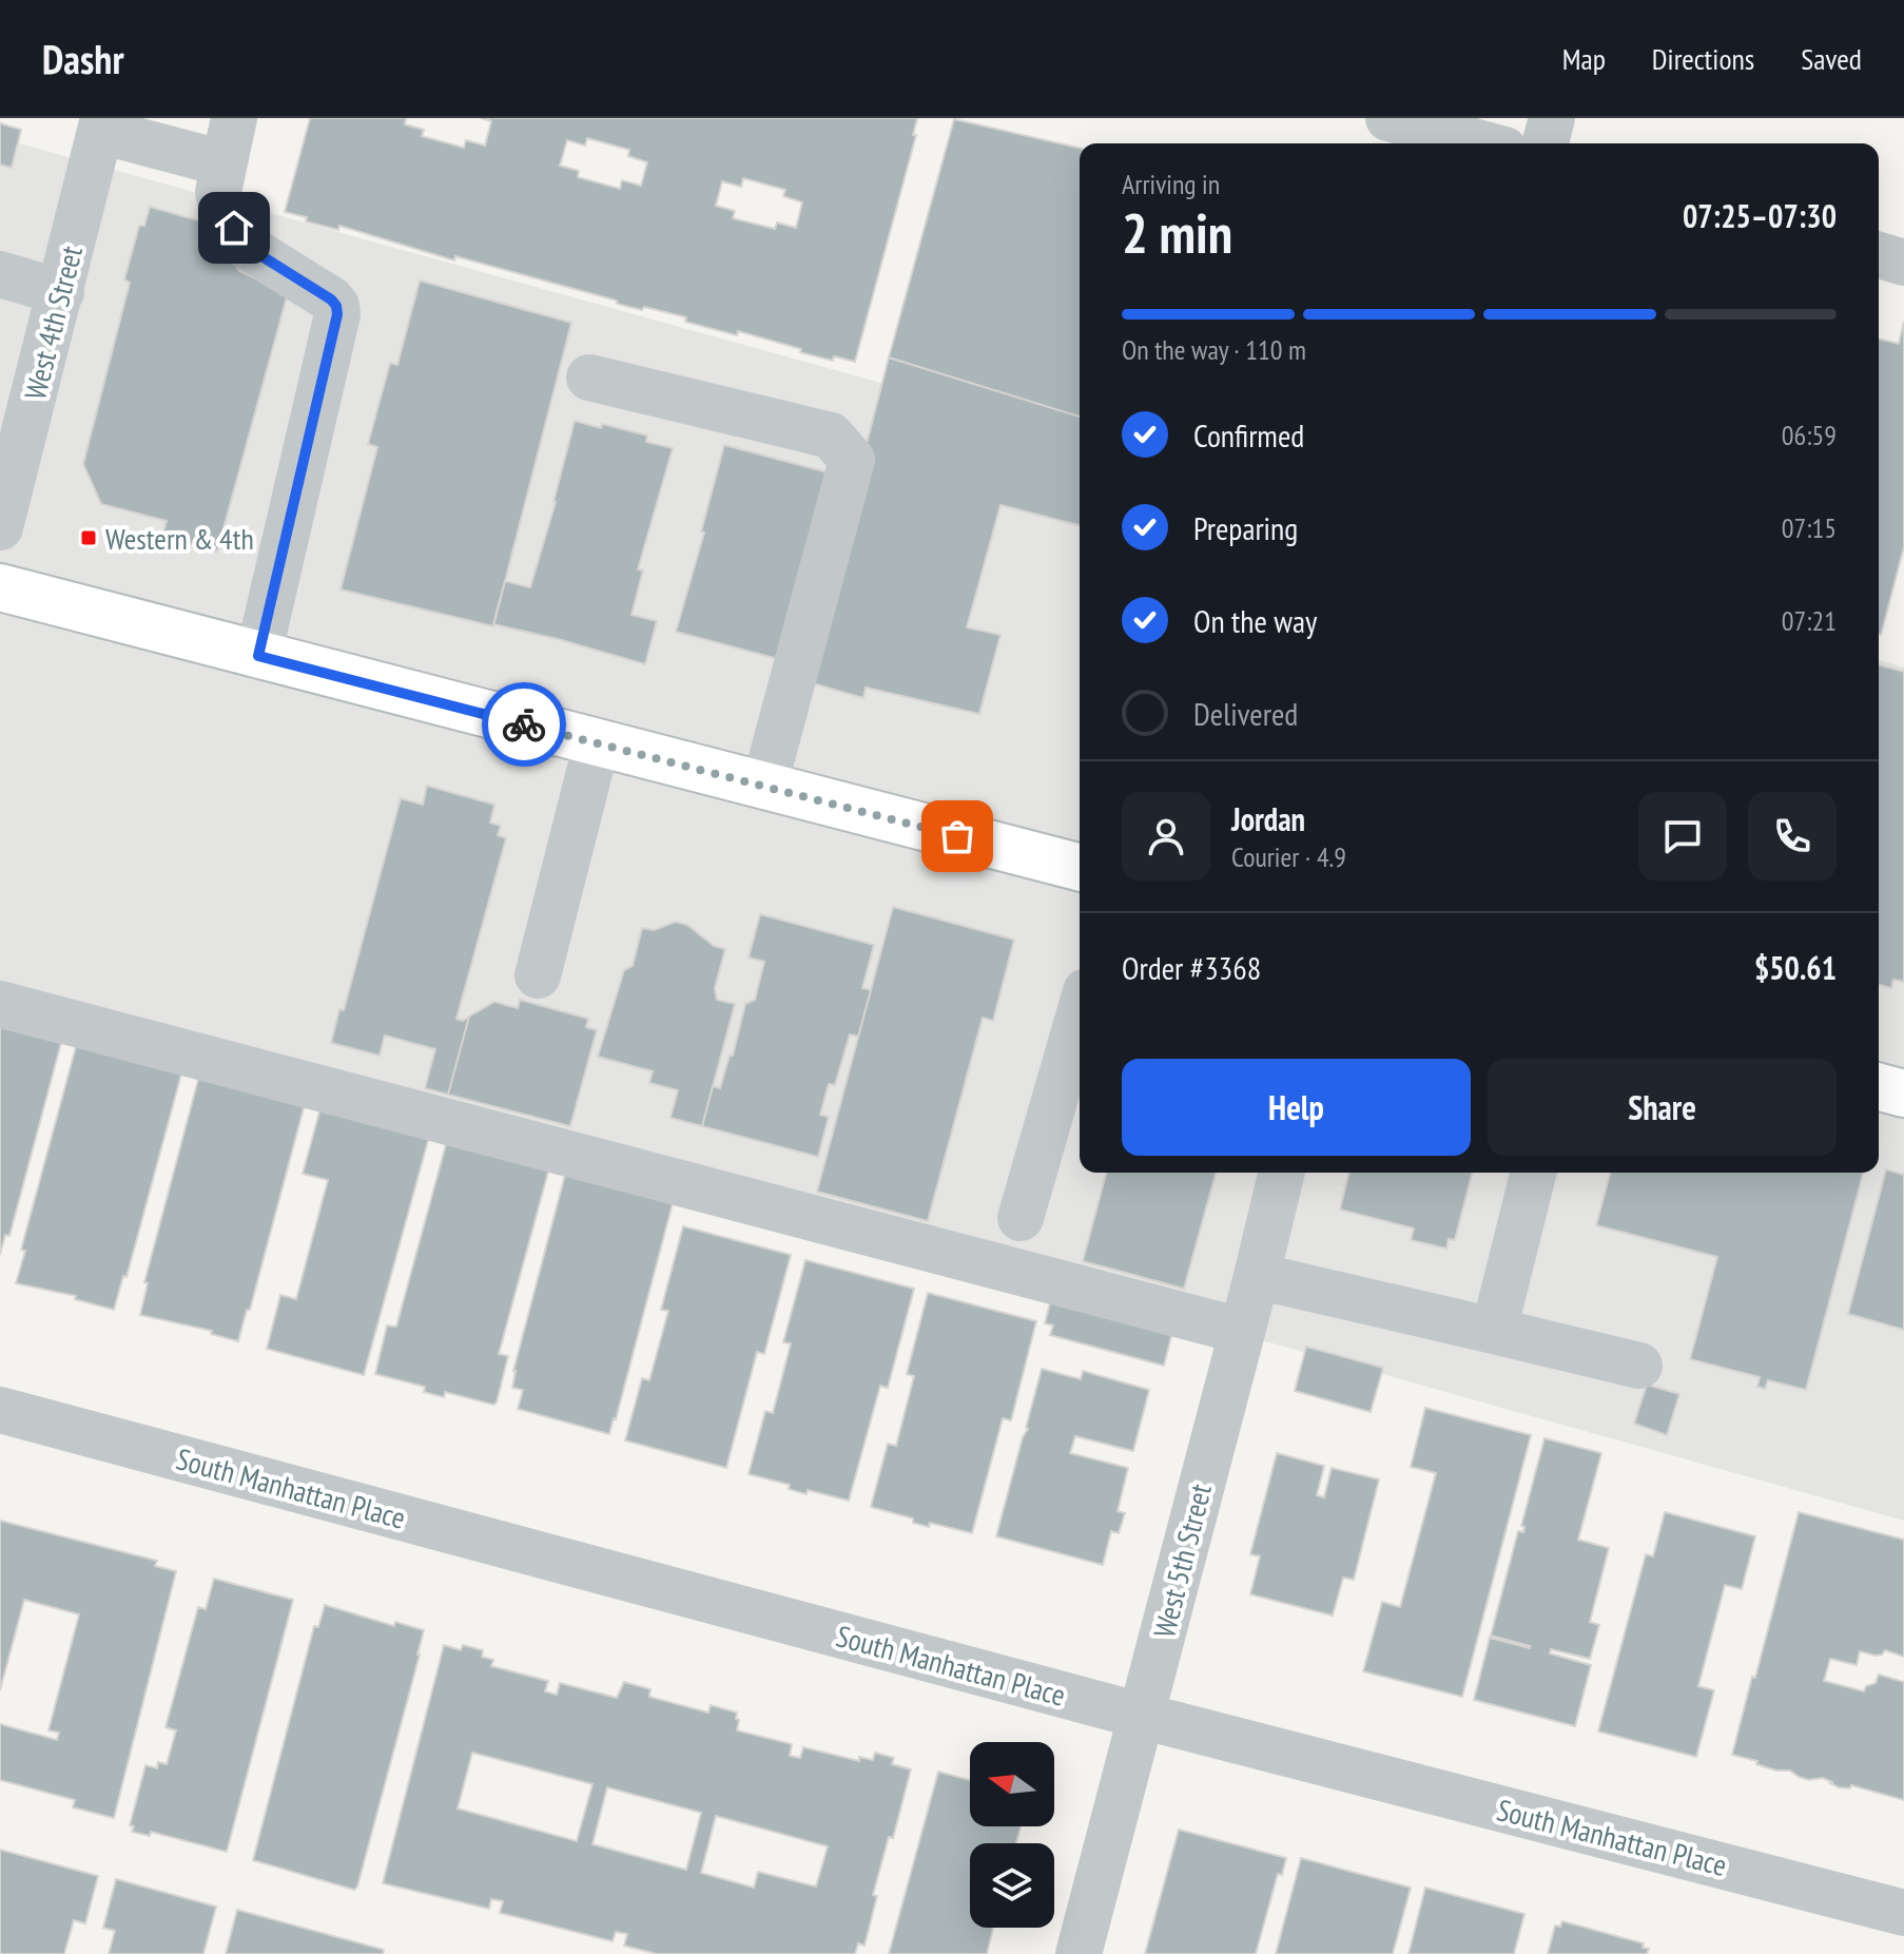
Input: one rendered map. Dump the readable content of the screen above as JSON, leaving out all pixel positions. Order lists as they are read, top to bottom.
{
  "streets": {
    "street": ["West 4th Street", "South Manhattan Place", "West 5th Street"]
  },
  "crossings": [
    ["South Manhattan Place", "West 5th Street"]
  ],
  "places": {
    "transit": ["Western & 4th"]
  },
  "north": "left",
  "page": {
    "header": "Dashr",
    "nav": ["Map", "Directions", "Saved"],
    "heading": ["2 min", "Arriving in", "07:25–07:30"],
    "panel": [
      "Jordan",
      "Courier · 4.9",
      "Order #3368",
      "$50.61"
    ],
    "bar": "On the way · 110 m",
    "list": [
      ["Confirmed", "06:59"],
      ["Preparing", "07:15"],
      ["On the way", "07:21"],
      "Delivered"
    ],
    "buttons": ["Help", "Share"]
  }
}
